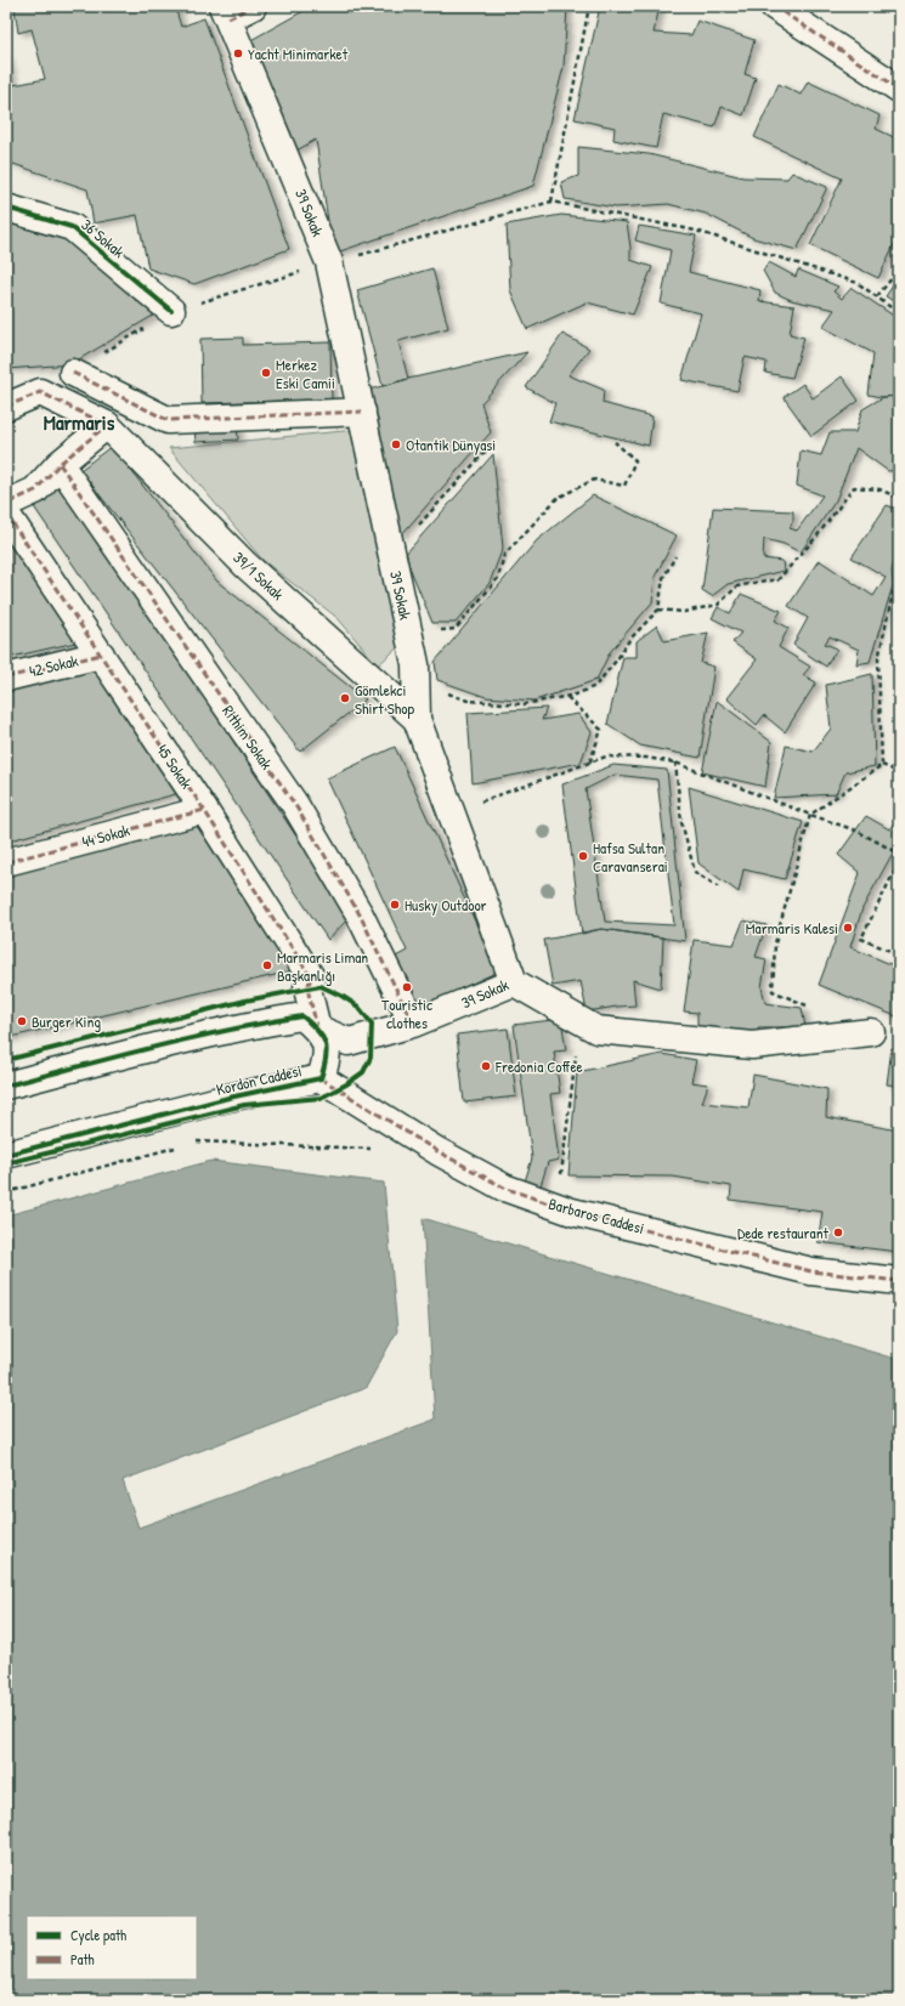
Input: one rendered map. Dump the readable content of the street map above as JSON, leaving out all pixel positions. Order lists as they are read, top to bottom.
{
  "streets": {
    "street": [
      "39 Sokak",
      "36 Sokak",
      "39/1 Sokak",
      "42 Sokak",
      "Rithim Sokak",
      "45 Sokak",
      "44 Sokak",
      "Kordon Caddesi",
      "Barbaros Caddesi"
    ]
  },
  "crossings": [
    ["39 Sokak", "39/1 Sokak"],
    ["39 Sokak", "Rithim Sokak"],
    ["39 Sokak", "45 Sokak"],
    ["39 Sokak", "Kordon Caddesi"],
    ["42 Sokak", "45 Sokak"],
    ["45 Sokak", "44 Sokak"],
    ["45 Sokak", "Kordon Caddesi"],
    ["Kordon Caddesi", "Barbaros Caddesi"]
  ],
  "districts": ["Marmaris"],
  "places": [
    "Yacht Minimarket",
    "Merkez Eski Camii",
    "Otantik Dünyasi",
    "Gömlekci Shirt Shop",
    "Hafsa Sultan Caravanserai",
    "Husky Outdoor",
    "Marmaris Kalesi",
    "Marmaris Liman Başkanlığı",
    "Touristic clothes",
    "Burger King",
    "Fredonia Coffee",
    "Dede restaurant"
  ],
  "legend": ["Cycle path", "Path"]
}
